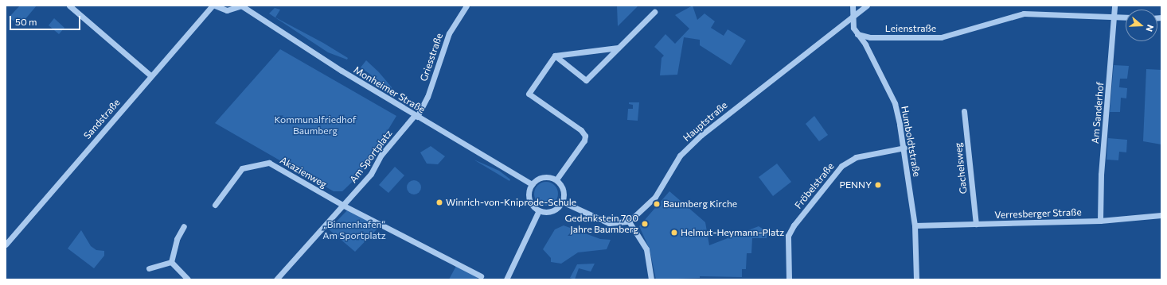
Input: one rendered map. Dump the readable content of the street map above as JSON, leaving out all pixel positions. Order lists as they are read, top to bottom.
{
  "streets": {
    "street": [
      "Leienstraße",
      "Griesstraße",
      "Monheimer Straße",
      "Am Sanderhof",
      "Sandstraße",
      "Hauptstraße",
      "Humboldtstraße",
      "Am Sportplatz",
      "Gachelsweg",
      "Akazienweg",
      "Fröbelstraße",
      "Verresberger Straße"
    ]
  },
  "crossings": [
    ["Leienstraße", "Am Sanderhof"],
    ["Leienstraße", "Humboldtstraße"],
    ["Griesstraße", "Monheimer Straße"],
    ["Griesstraße", "Am Sportplatz"],
    ["Monheimer Straße", "Sandstraße"],
    ["Monheimer Straße", "Am Sportplatz"],
    ["Am Sanderhof", "Verresberger Straße"],
    ["Hauptstraße", "Humboldtstraße"],
    ["Humboldtstraße", "Fröbelstraße"],
    ["Humboldtstraße", "Verresberger Straße"],
    ["Am Sportplatz", "Akazienweg"],
    ["Gachelsweg", "Verresberger Straße"]
  ],
  "parks": ["Kommunalfriedhof Baumberg", "„Binnenhafen“ Am Sportplatz"],
  "places": [
    "PENNY",
    "Winrich-von-Kniprode-Schule",
    "Baumberg Kirche",
    "Gedenkstein 700 Jahre Baumberg",
    "Helmut-Heymann-Platz"
  ],
  "scale_bar": "50 m",
  "north": "right"
}
